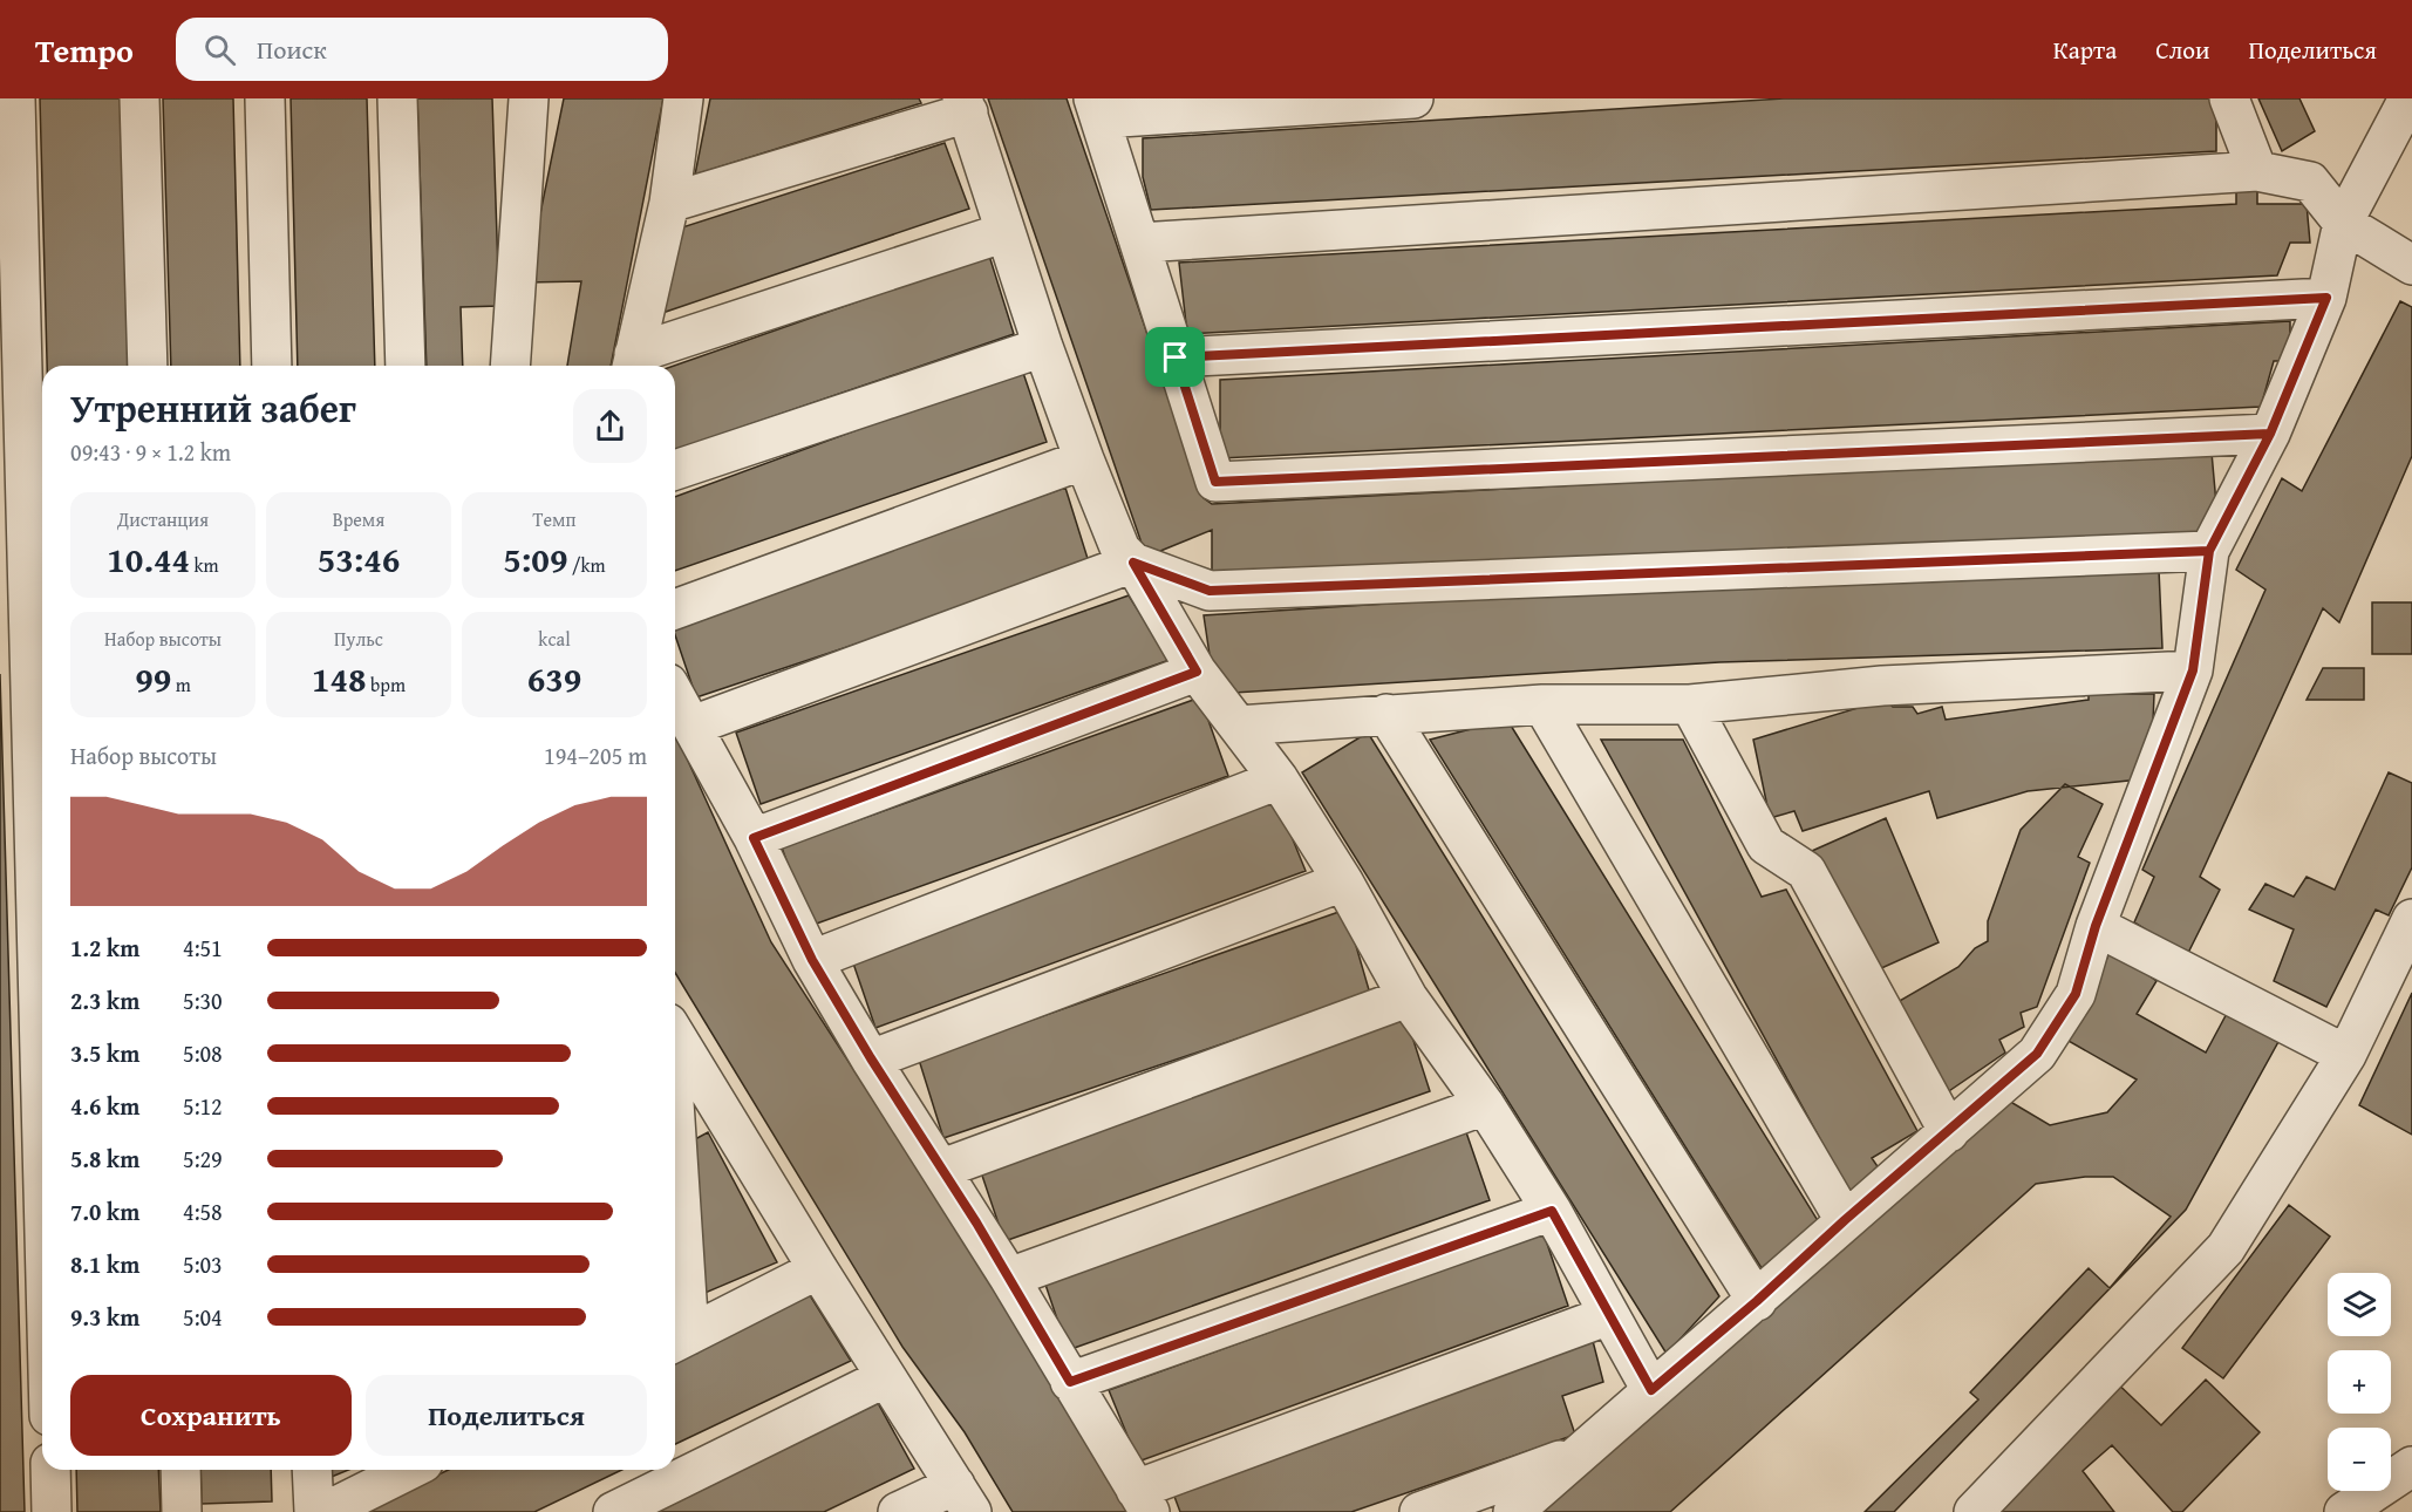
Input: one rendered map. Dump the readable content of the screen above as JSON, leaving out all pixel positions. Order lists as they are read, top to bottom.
{
  "page": {
    "header": "Tempo",
    "search": "Поиск",
    "nav": ["Карта", "Слои", "Поделиться"],
    "heading": ["Утренний забег", "09:43 · 9 × 1.2 km"],
    "stats": [
      ["Дистанция", "10.44 km"],
      ["Время", "53:46"],
      ["Темп", "5:09 /km"],
      ["Набор высоты", "99 m"],
      ["Пульс", "148 bpm"],
      ["kcal", "639"]
    ],
    "chart": ["Набор высоты", "194–205 m"],
    "list": [
      {
        "name": "1.2 km",
        "note": "4:51"
      },
      {
        "name": "2.3 km",
        "note": "5:30"
      },
      {
        "name": "3.5 km",
        "note": "5:08"
      },
      {
        "name": "4.6 km",
        "note": "5:12"
      },
      {
        "name": "5.8 km",
        "note": "5:29"
      },
      {
        "name": "7.0 km",
        "note": "4:58"
      },
      {
        "name": "8.1 km",
        "note": "5:03"
      },
      {
        "name": "9.3 km",
        "note": "5:04"
      }
    ],
    "map_buttons": ["+", "−"],
    "buttons": ["Сохранить", "Поделиться"]
  }
}
